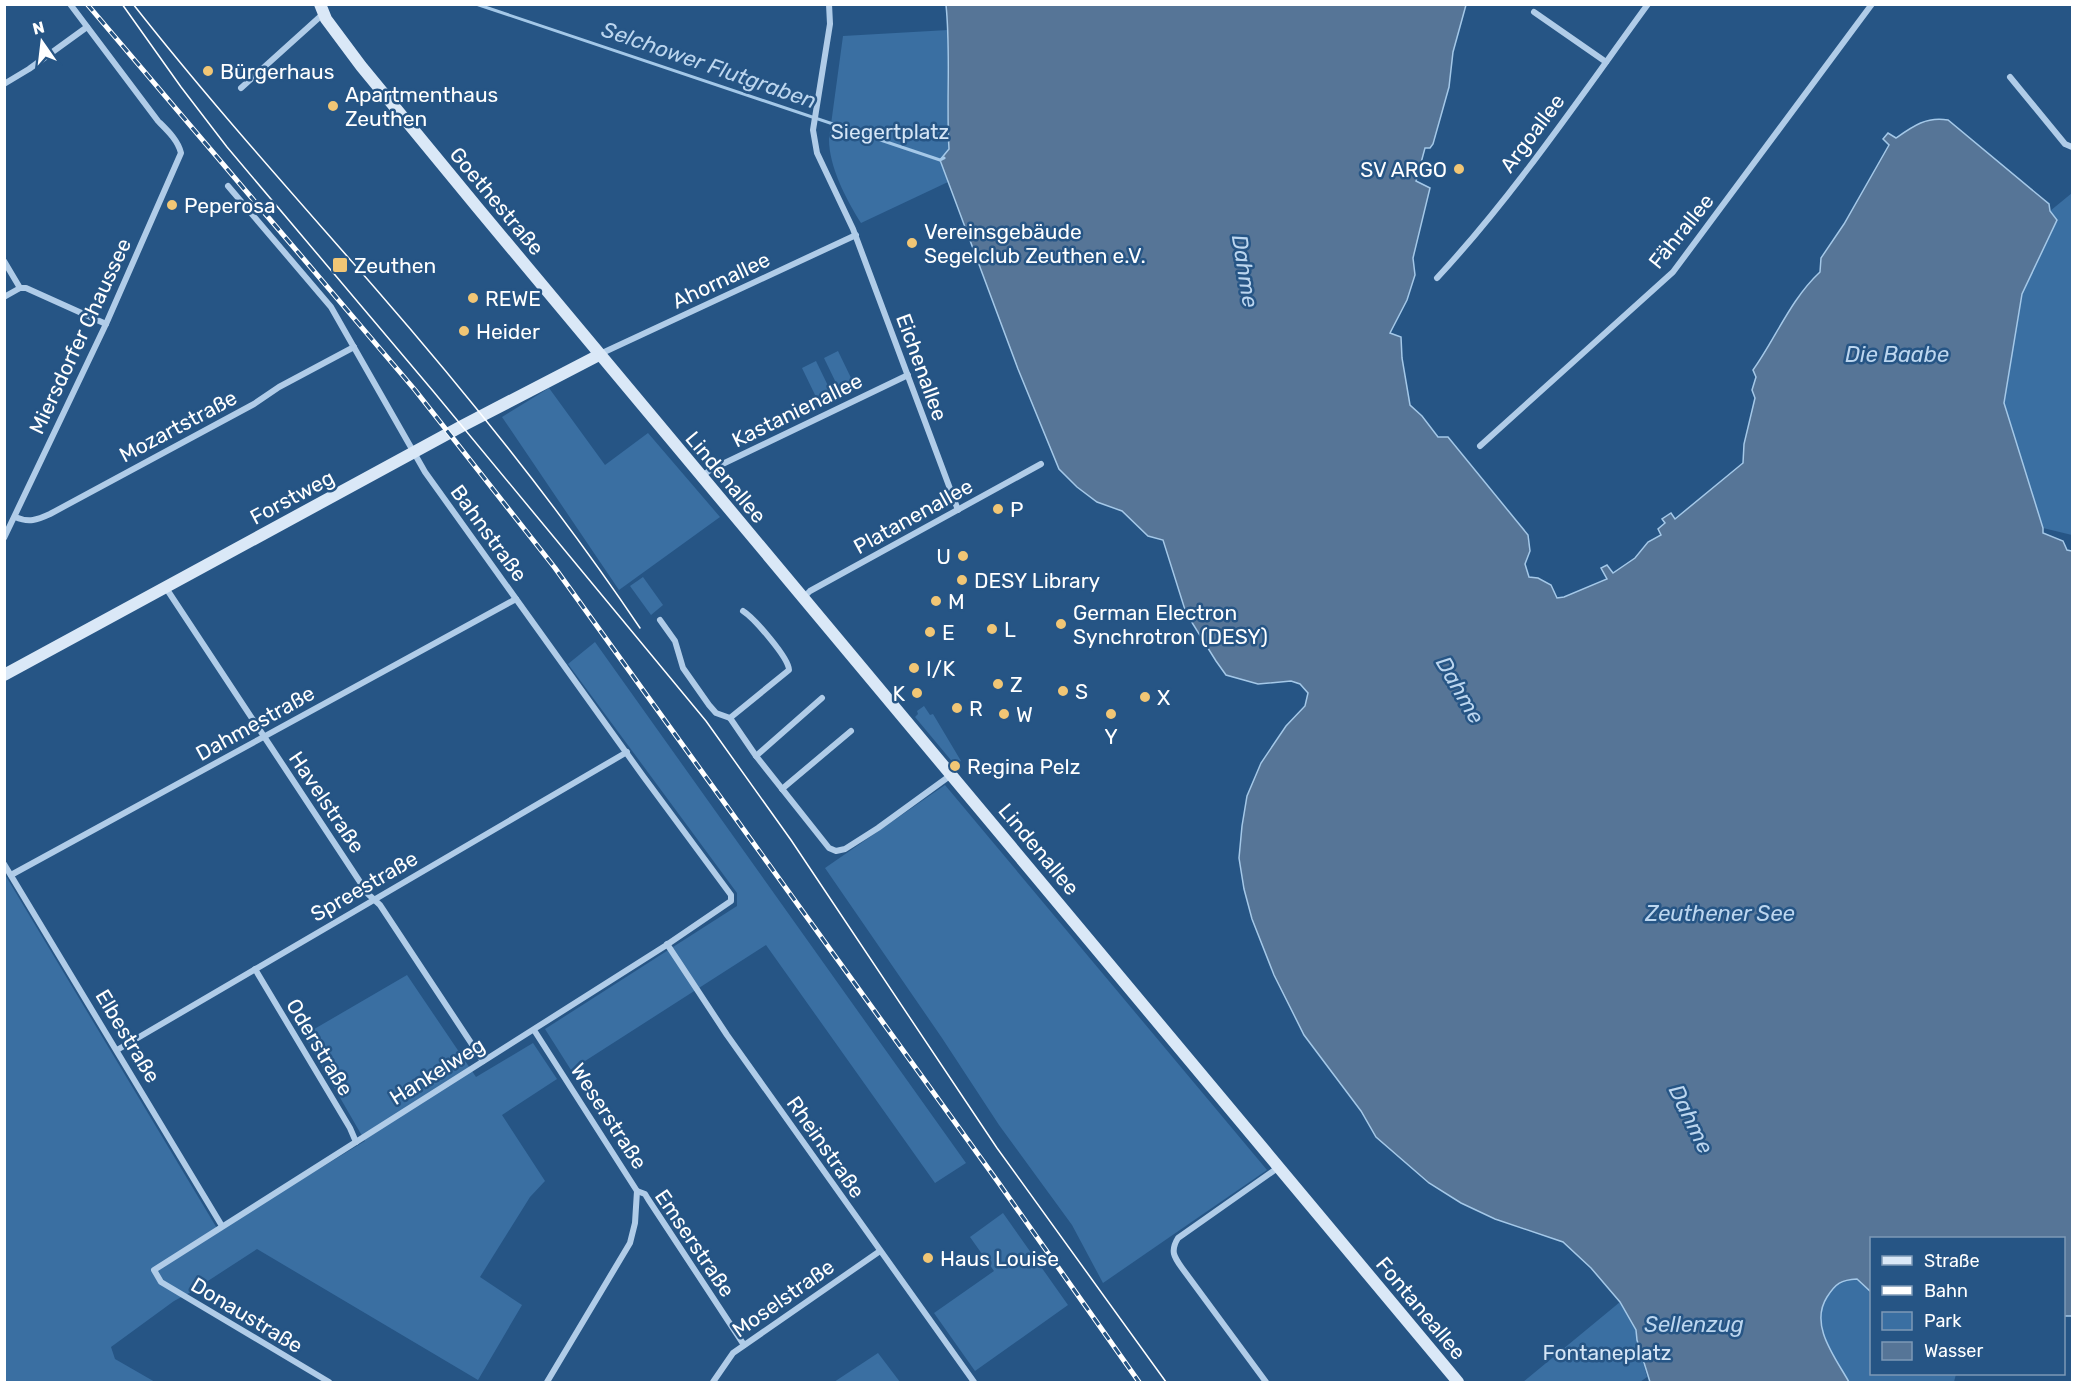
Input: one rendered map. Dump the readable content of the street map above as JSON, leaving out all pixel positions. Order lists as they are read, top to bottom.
{
  "streets": {
    "main road": [
      "Goethestraße",
      "Lindenallee",
      "Forstweg",
      "Fontaneallee"
    ],
    "street": [
      "Argoallee",
      "Fährallee",
      "Ahornallee",
      "Miersdorfer Chaussee",
      "Eichenallee",
      "Kastanienallee",
      "Mozartstraße",
      "Platanenallee",
      "Bahnstraße",
      "Dahmestraße",
      "Havelstraße",
      "Spreestraße",
      "Elbestraße",
      "Oderstraße",
      "Hankelweg",
      "Weserstraße",
      "Rheinstraße",
      "Emserstraße",
      "Moselstraße",
      "Donaustraße"
    ]
  },
  "crossings": [
    ["Goethestraße", "Ahornallee"],
    ["Goethestraße", "Lindenallee"],
    ["Goethestraße", "Forstweg"],
    ["Ahornallee", "Eichenallee"],
    ["Ahornallee", "Lindenallee"],
    ["Ahornallee", "Forstweg"],
    ["Miersdorfer Chaussee", "Mozartstraße"],
    ["Eichenallee", "Kastanienallee"],
    ["Eichenallee", "Platanenallee"],
    ["Kastanienallee", "Lindenallee"],
    ["Mozartstraße", "Bahnstraße"],
    ["Lindenallee", "Forstweg"],
    ["Lindenallee", "Platanenallee"],
    ["Lindenallee", "Fontaneallee"],
    ["Forstweg", "Bahnstraße"],
    ["Forstweg", "Havelstraße"],
    ["Bahnstraße", "Dahmestraße"],
    ["Bahnstraße", "Spreestraße"],
    ["Bahnstraße", "Hankelweg"],
    ["Dahmestraße", "Havelstraße"],
    ["Dahmestraße", "Elbestraße"],
    ["Havelstraße", "Spreestraße"],
    ["Havelstraße", "Hankelweg"],
    ["Spreestraße", "Elbestraße"],
    ["Spreestraße", "Oderstraße"],
    ["Elbestraße", "Hankelweg"],
    ["Oderstraße", "Hankelweg"],
    ["Hankelweg", "Weserstraße"],
    ["Hankelweg", "Rheinstraße"],
    ["Hankelweg", "Donaustraße"],
    ["Weserstraße", "Emserstraße"],
    ["Rheinstraße", "Moselstraße"],
    ["Emserstraße", "Moselstraße"]
  ],
  "water": [
    "Selchower Flutgraben",
    "Dahme",
    "Die Baabe",
    "Zeuthener See",
    "Sellenzug"
  ],
  "parks": ["Siegertplatz", "Fontaneplatz"],
  "places": {
    "other": [
      "Bürgerhaus",
      "Apartmenthaus Zeuthen",
      "SV ARGO",
      "Peperosa",
      "Vereinsgebäude Segelclub Zeuthen e.V.",
      "REWE",
      "Heider",
      "P",
      "U",
      "DESY Library",
      "M",
      "German Electron Synchrotron (DESY)",
      "L",
      "E",
      "I/K",
      "Z",
      "S",
      "K",
      "X",
      "R",
      "W",
      "Y",
      "Regina Pelz",
      "Haus Louise"
    ],
    "transit": ["Zeuthen"]
  },
  "legend": [
    "Straße",
    "Bahn",
    "Park",
    "Wasser"
  ],
  "north": "top"
}
